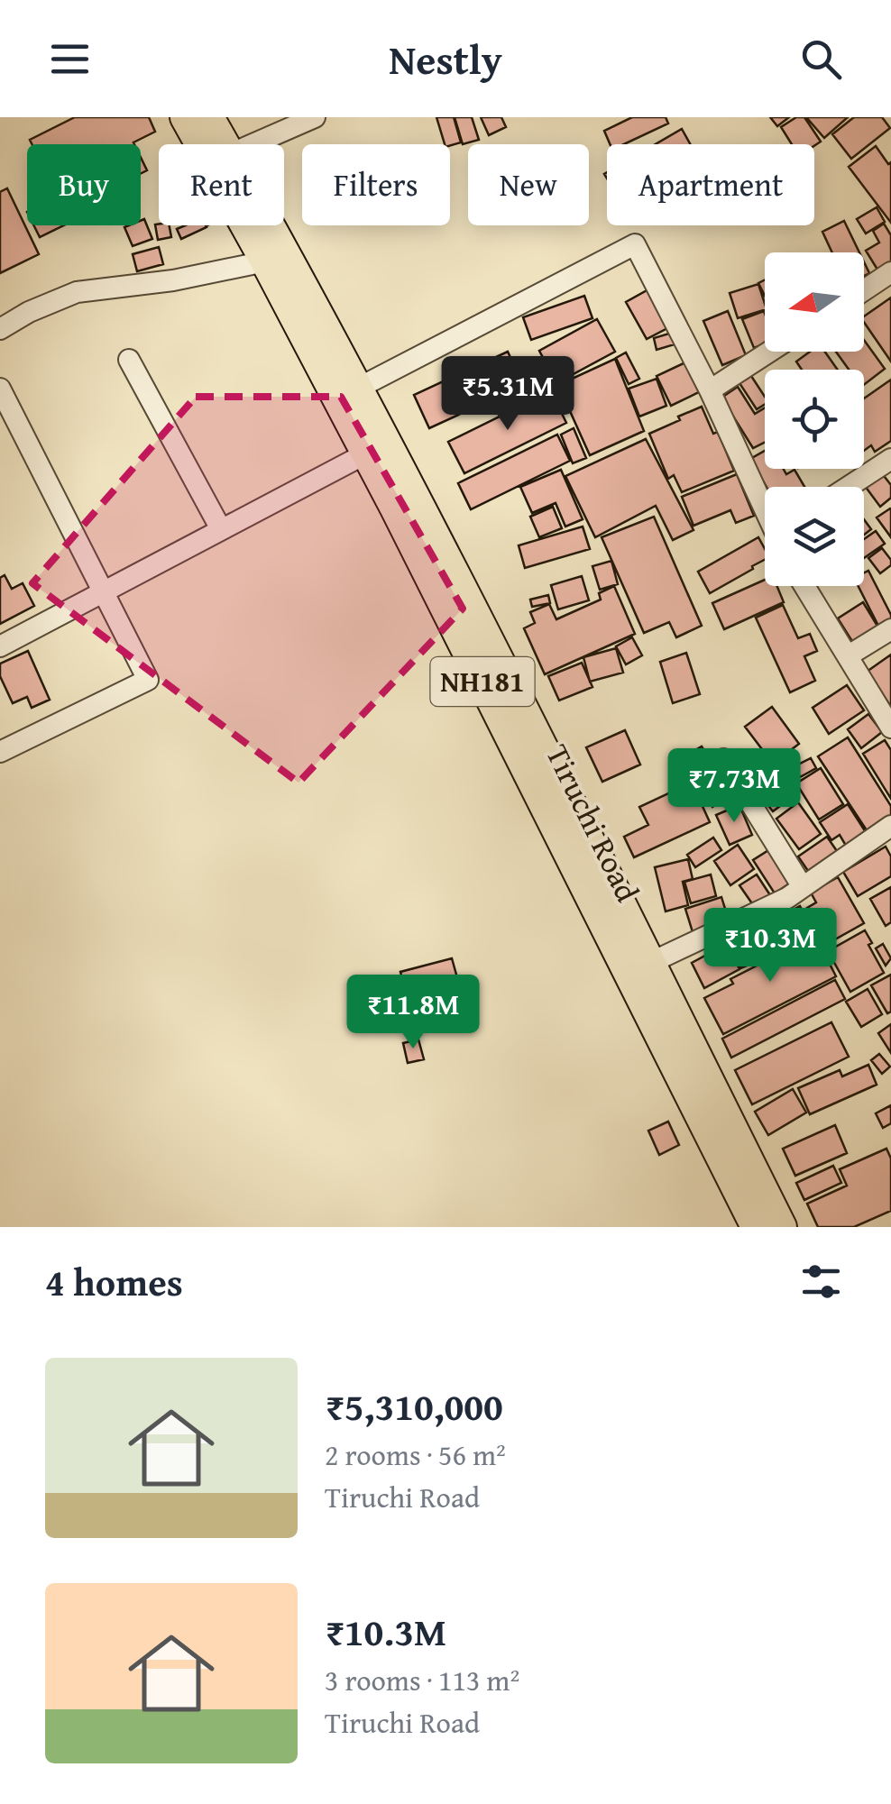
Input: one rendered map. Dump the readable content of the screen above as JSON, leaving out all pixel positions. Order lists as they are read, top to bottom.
{
  "streets": {
    "highway": ["NH181", "Tiruchi Road"]
  },
  "north": "left",
  "page": {
    "header": "Nestly",
    "chip": [
      "Buy",
      "Rent",
      "Filters",
      "New",
      "Apartment"
    ],
    "price": [
      "₹5.31M",
      "₹7.73M",
      "₹10.3M",
      "₹11.8M"
    ],
    "heading": "4 homes",
    "list": [
      {
        "name": "₹5,310,000",
        "note": "2 rooms · 56 m² · Tiruchi Road"
      },
      {
        "name": "₹10.3M",
        "note": "3 rooms · 113 m² · Tiruchi Road"
      }
    ]
  }
}
